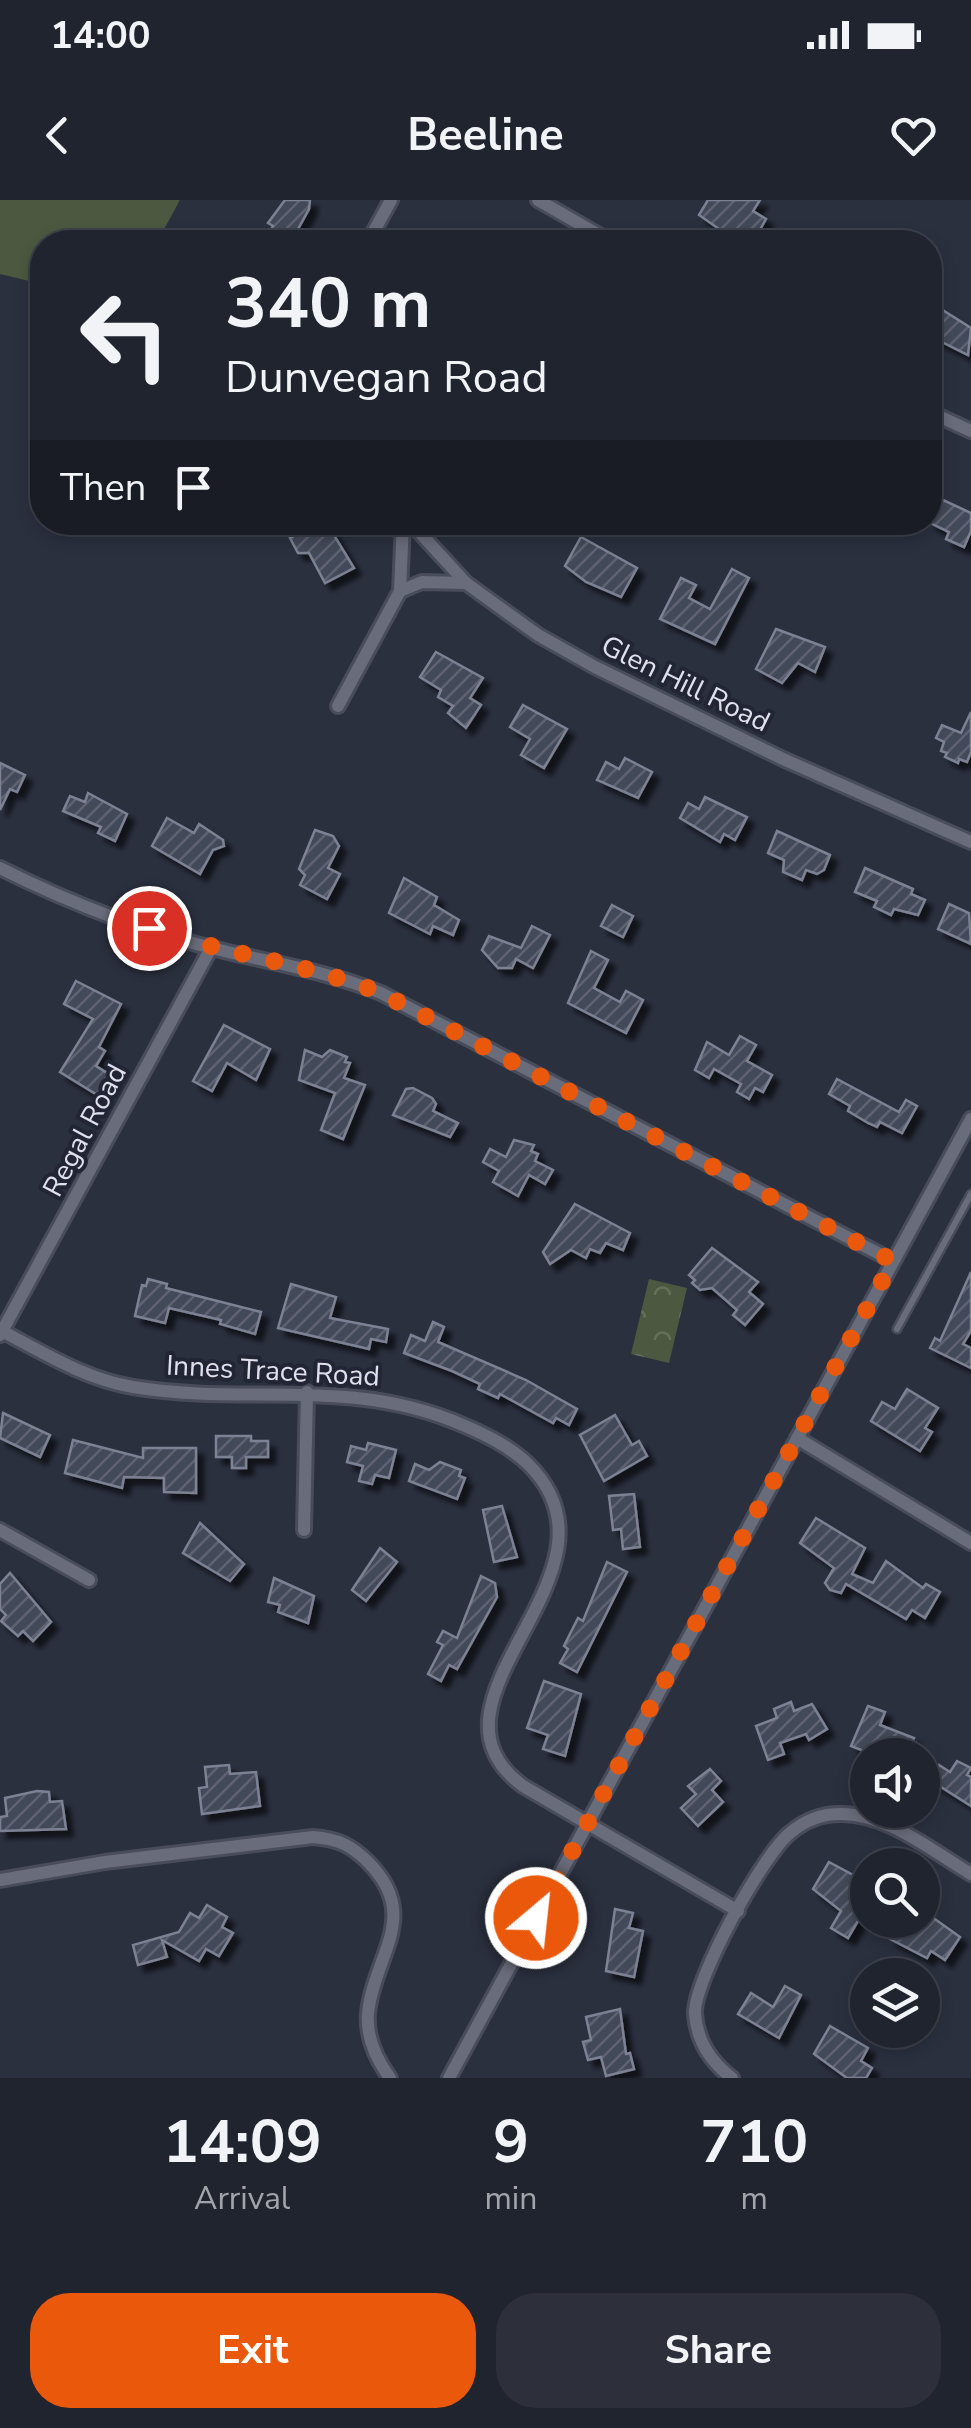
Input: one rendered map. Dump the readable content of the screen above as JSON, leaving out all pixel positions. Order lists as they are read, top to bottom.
{
  "streets": {
    "street": ["Glen Hill Road", "Regal Road", "Innes Trace Road"]
  },
  "crossings": [
    ["Regal Road", "Innes Trace Road"]
  ],
  "page": {
    "status": "14:00",
    "header": "Beeline",
    "turn": ["340 m", "Dunvegan Road"],
    "then": "Then",
    "eta": [
      "14:09",
      "Arrival",
      "9",
      "min",
      "710",
      "m"
    ],
    "buttons": ["Exit", "Share"]
  }
}
